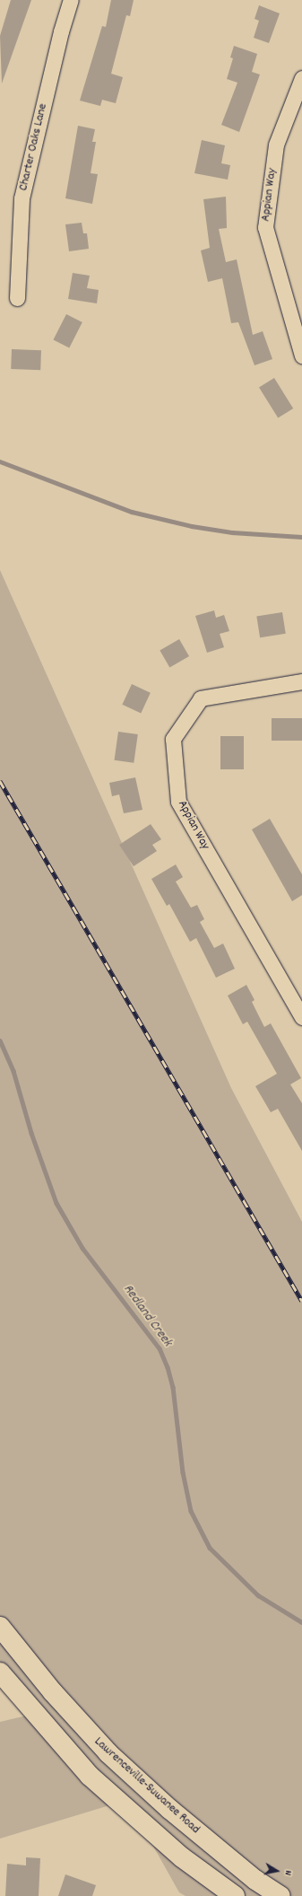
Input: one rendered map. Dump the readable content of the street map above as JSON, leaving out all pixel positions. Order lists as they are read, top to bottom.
{
  "streets": {
    "main road": ["Lawrenceville-Suwanee Road"],
    "street": ["Charter Oaks Lane", "Appian Way"]
  },
  "water": ["Redland Creek"],
  "north": "right"
}
